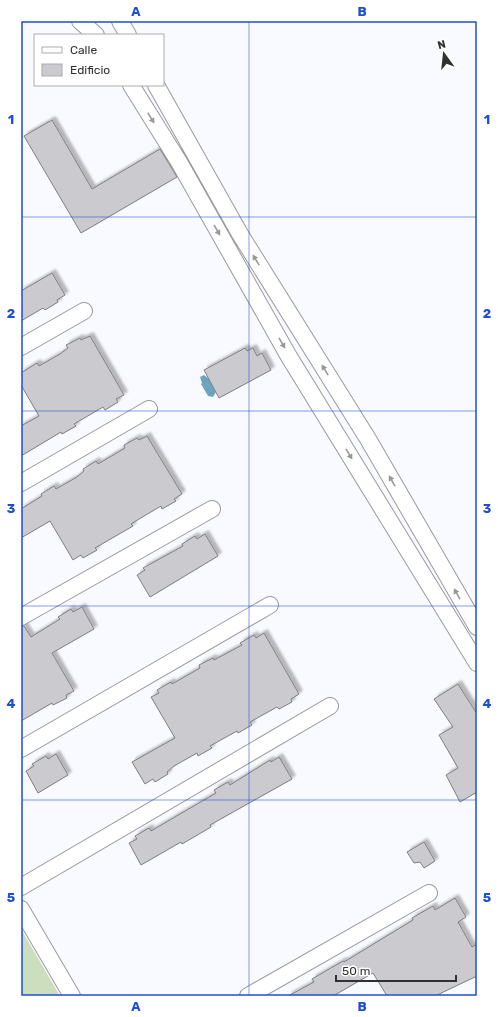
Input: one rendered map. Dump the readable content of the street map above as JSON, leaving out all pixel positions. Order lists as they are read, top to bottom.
{
  "legend": ["Calle", "Edificio"],
  "scale_bar": "50 m",
  "north": "top",
  "grid": {
    "columns": ["A", "B"],
    "rows": [
      "1",
      "2",
      "3",
      "4",
      "5"
    ]
  }
}
